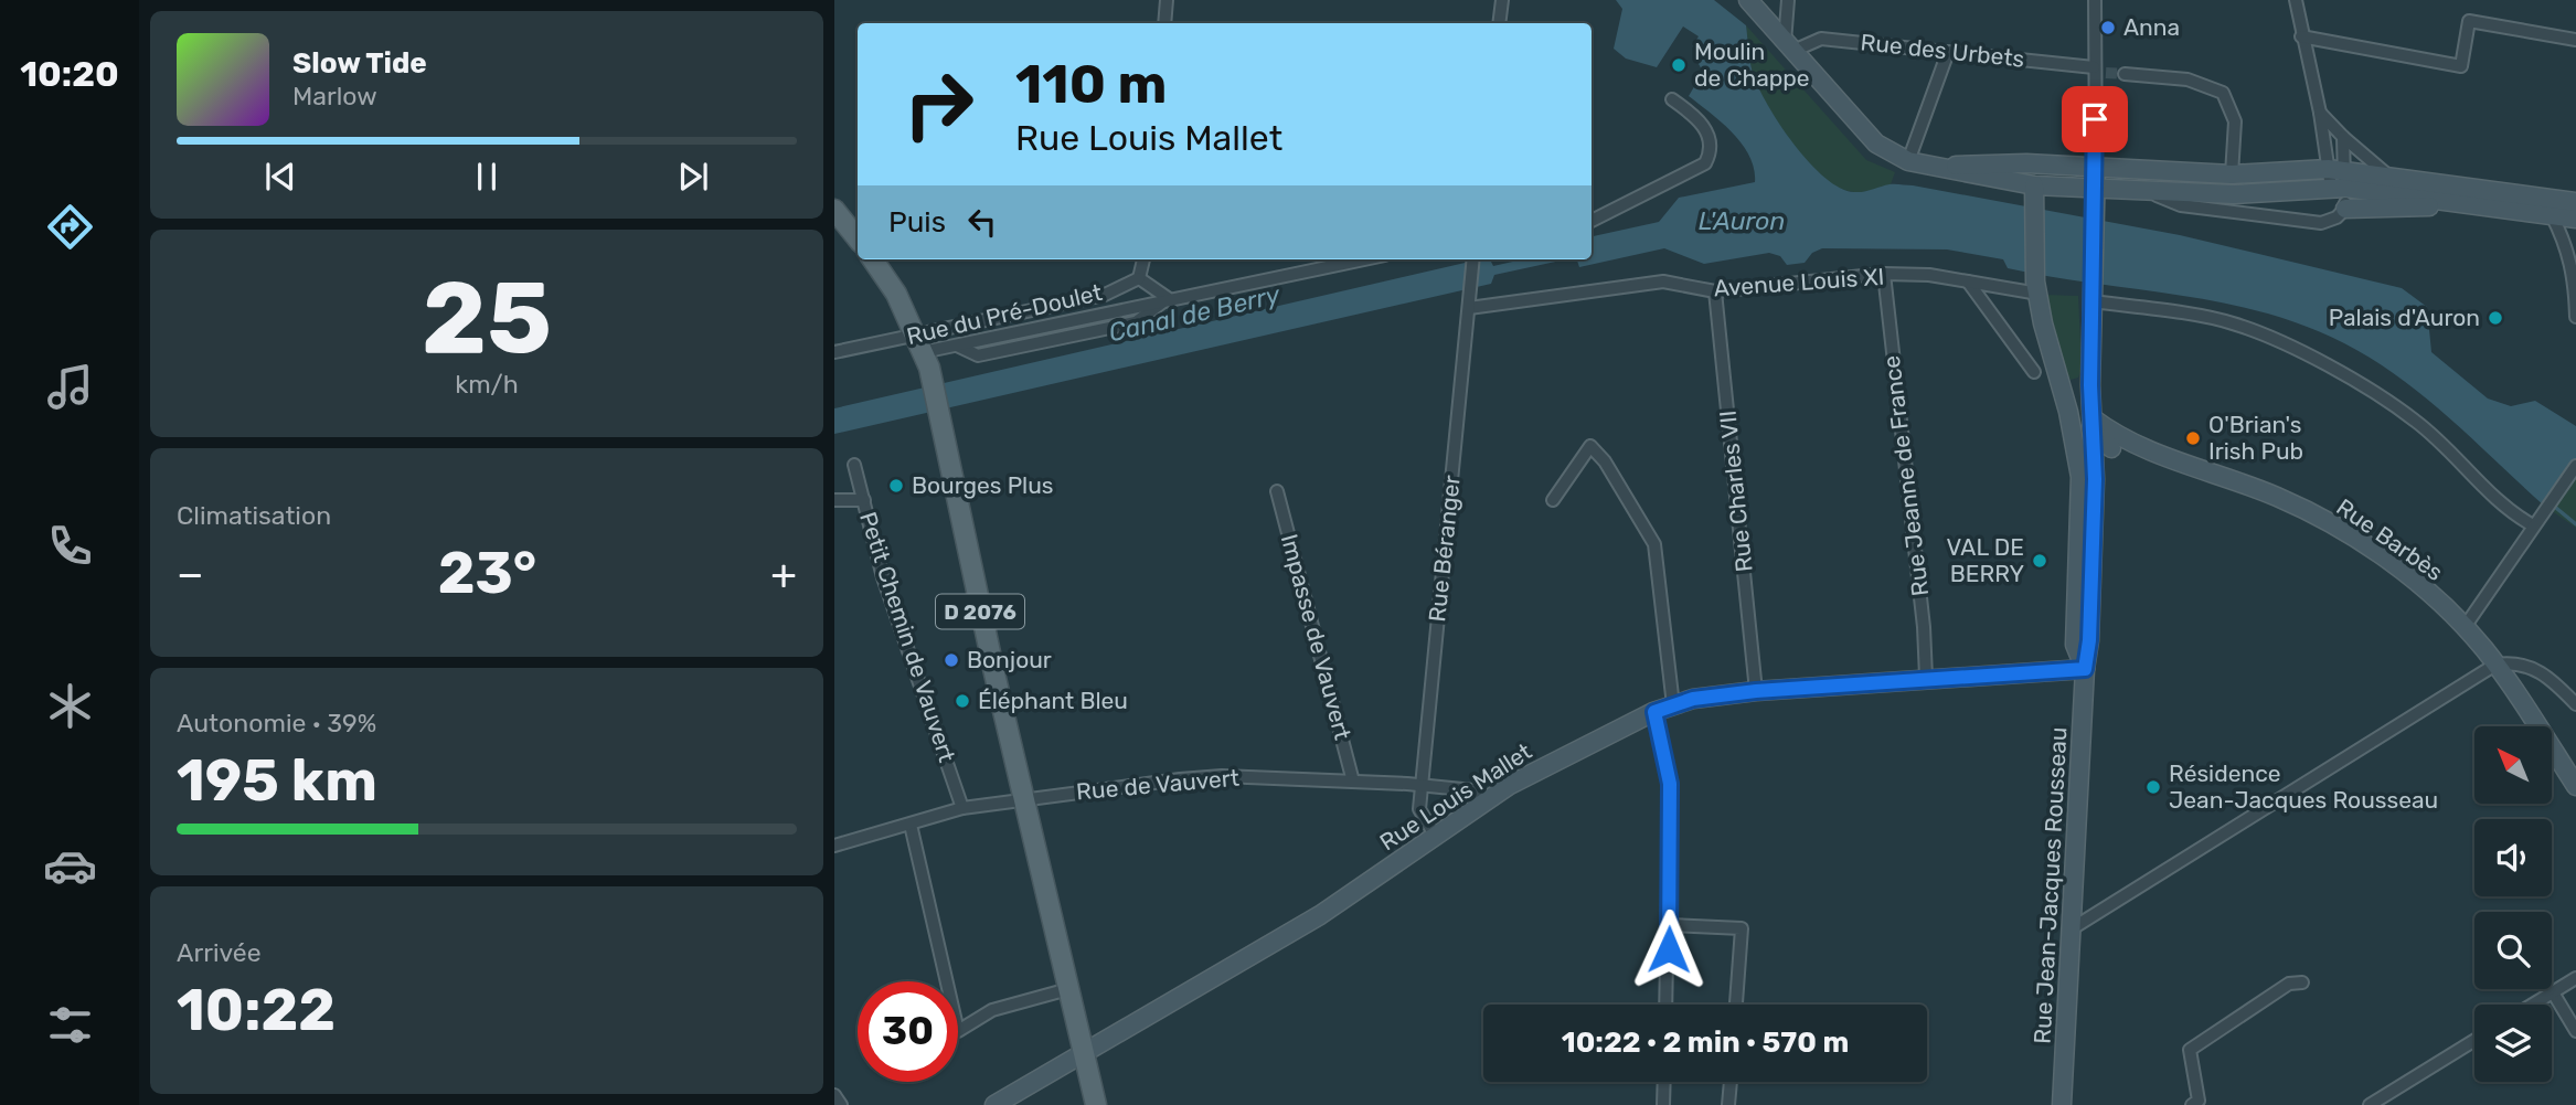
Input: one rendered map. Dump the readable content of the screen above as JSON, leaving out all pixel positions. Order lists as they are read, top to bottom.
{
  "streets": {
    "main road": [
      "Rue Barbès",
      "D 2076",
      "Rue Louis Mallet",
      "Rue Jean-Jacques Rousseau"
    ],
    "street": [
      "Rue des Urbets",
      "Avenue Louis XI",
      "Rue du Pré-Doulet",
      "Rue Jeanne de France",
      "Rue Charles VII",
      "Rue Béranger",
      "Petit Chemin de Vauvert",
      "Impasse de Vauvert",
      "Rue de Vauvert"
    ]
  },
  "crossings": [
    ["Avenue Louis XI", "Rue Jeanne de France"],
    ["Avenue Louis XI", "Rue Charles VII"],
    ["Avenue Louis XI", "Rue Béranger"],
    ["Avenue Louis XI", "Rue Jean-Jacques Rousseau"],
    ["Rue du Pré-Doulet", "D 2076"],
    ["Rue Jeanne de France", "Rue Louis Mallet"],
    ["Rue Charles VII", "Rue Louis Mallet"],
    ["Rue Barbès", "Rue Jean-Jacques Rousseau"],
    ["Rue Béranger", "Rue de Vauvert"],
    ["Rue Béranger", "Rue Louis Mallet"],
    ["D 2076", "Rue de Vauvert"],
    ["D 2076", "Rue Louis Mallet"],
    ["Petit Chemin de Vauvert", "Rue de Vauvert"],
    ["Impasse de Vauvert", "Rue de Vauvert"],
    ["Rue de Vauvert", "Rue Louis Mallet"],
    ["Rue Louis Mallet", "Rue Jean-Jacques Rousseau"]
  ],
  "water": ["L'Auron", "Canal de Berry"],
  "places": [
    "Anna",
    "Moulin de Chappe",
    "Palais d'Auron",
    "O'Brian's Irish Pub",
    "Bourges Plus",
    "VAL DE BERRY",
    "Bonjour",
    "Éléphant Bleu",
    "Résidence Jean-Jacques Rousseau"
  ],
  "north": "top left",
  "page": {
    "tabs": "10:20",
    "turn": ["110 m", "Rue Louis Mallet"],
    "song": ["Slow Tide", "Marlow"],
    "then": "Puis",
    "tile": [
      ["25", "km/h"],
      "Climatisation",
      ["Autonomie · 39%", "195 km"],
      ["Arrivée", "10:22"]
    ],
    "heat": ["−", "23°", "+"],
    "limit": "30",
    "trip": "10:22 · 2 min · 570 m"
  }
}
